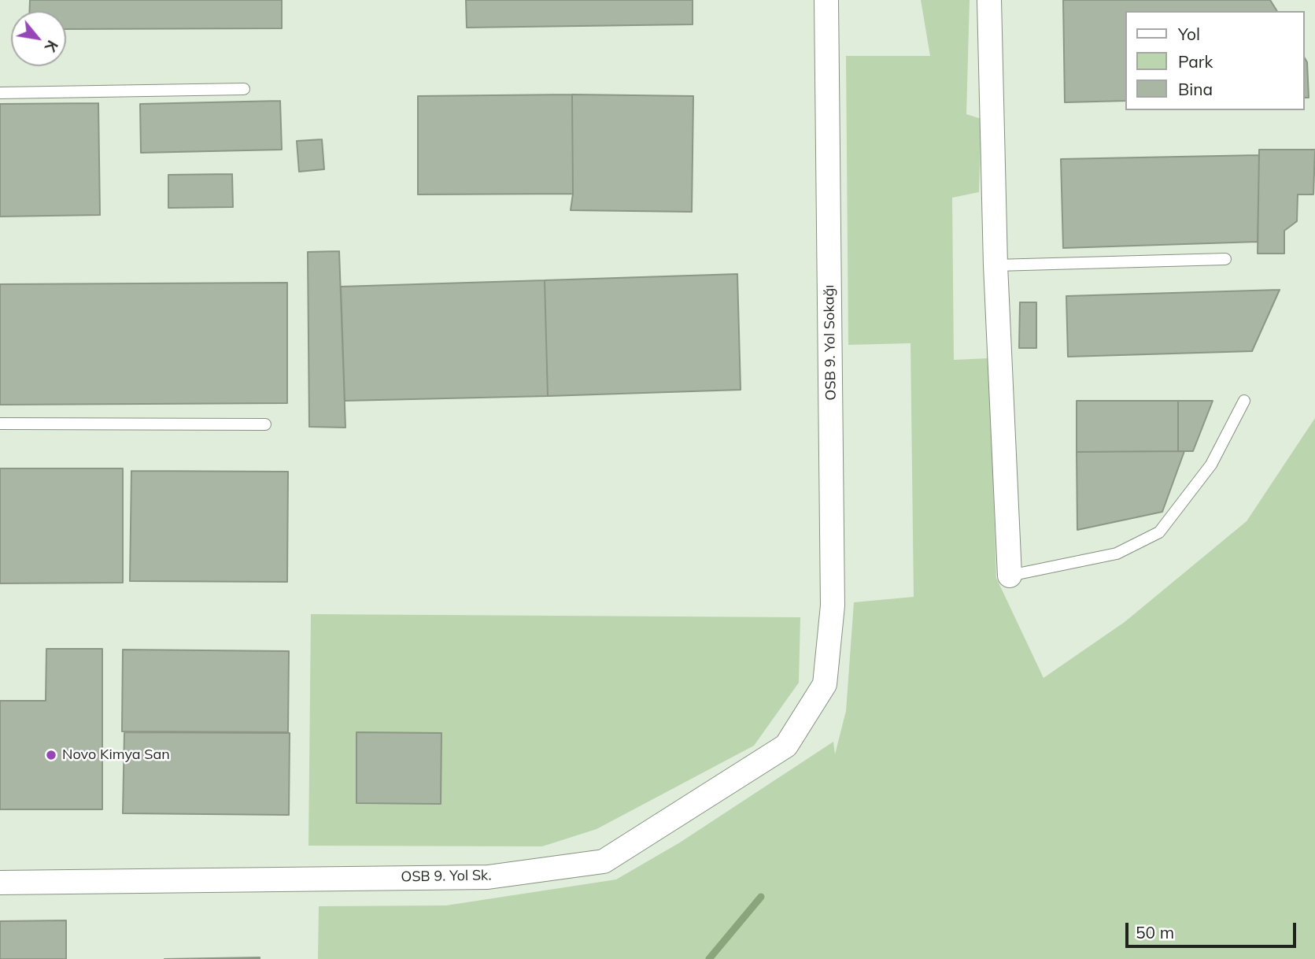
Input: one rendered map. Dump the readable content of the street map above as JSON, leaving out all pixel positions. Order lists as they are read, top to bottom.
{
  "streets": {
    "street": ["OSB 9. Yol Sokağı", "OSB 9. Yol Sk."]
  },
  "crossings": [
    ["OSB 9. Yol Sokağı", "OSB 9. Yol Sk."]
  ],
  "places": ["Novo Kimya San"],
  "legend": ["Yol", "Park", "Bina"],
  "scale_bar": "50 m",
  "north": "bottom right"
}
